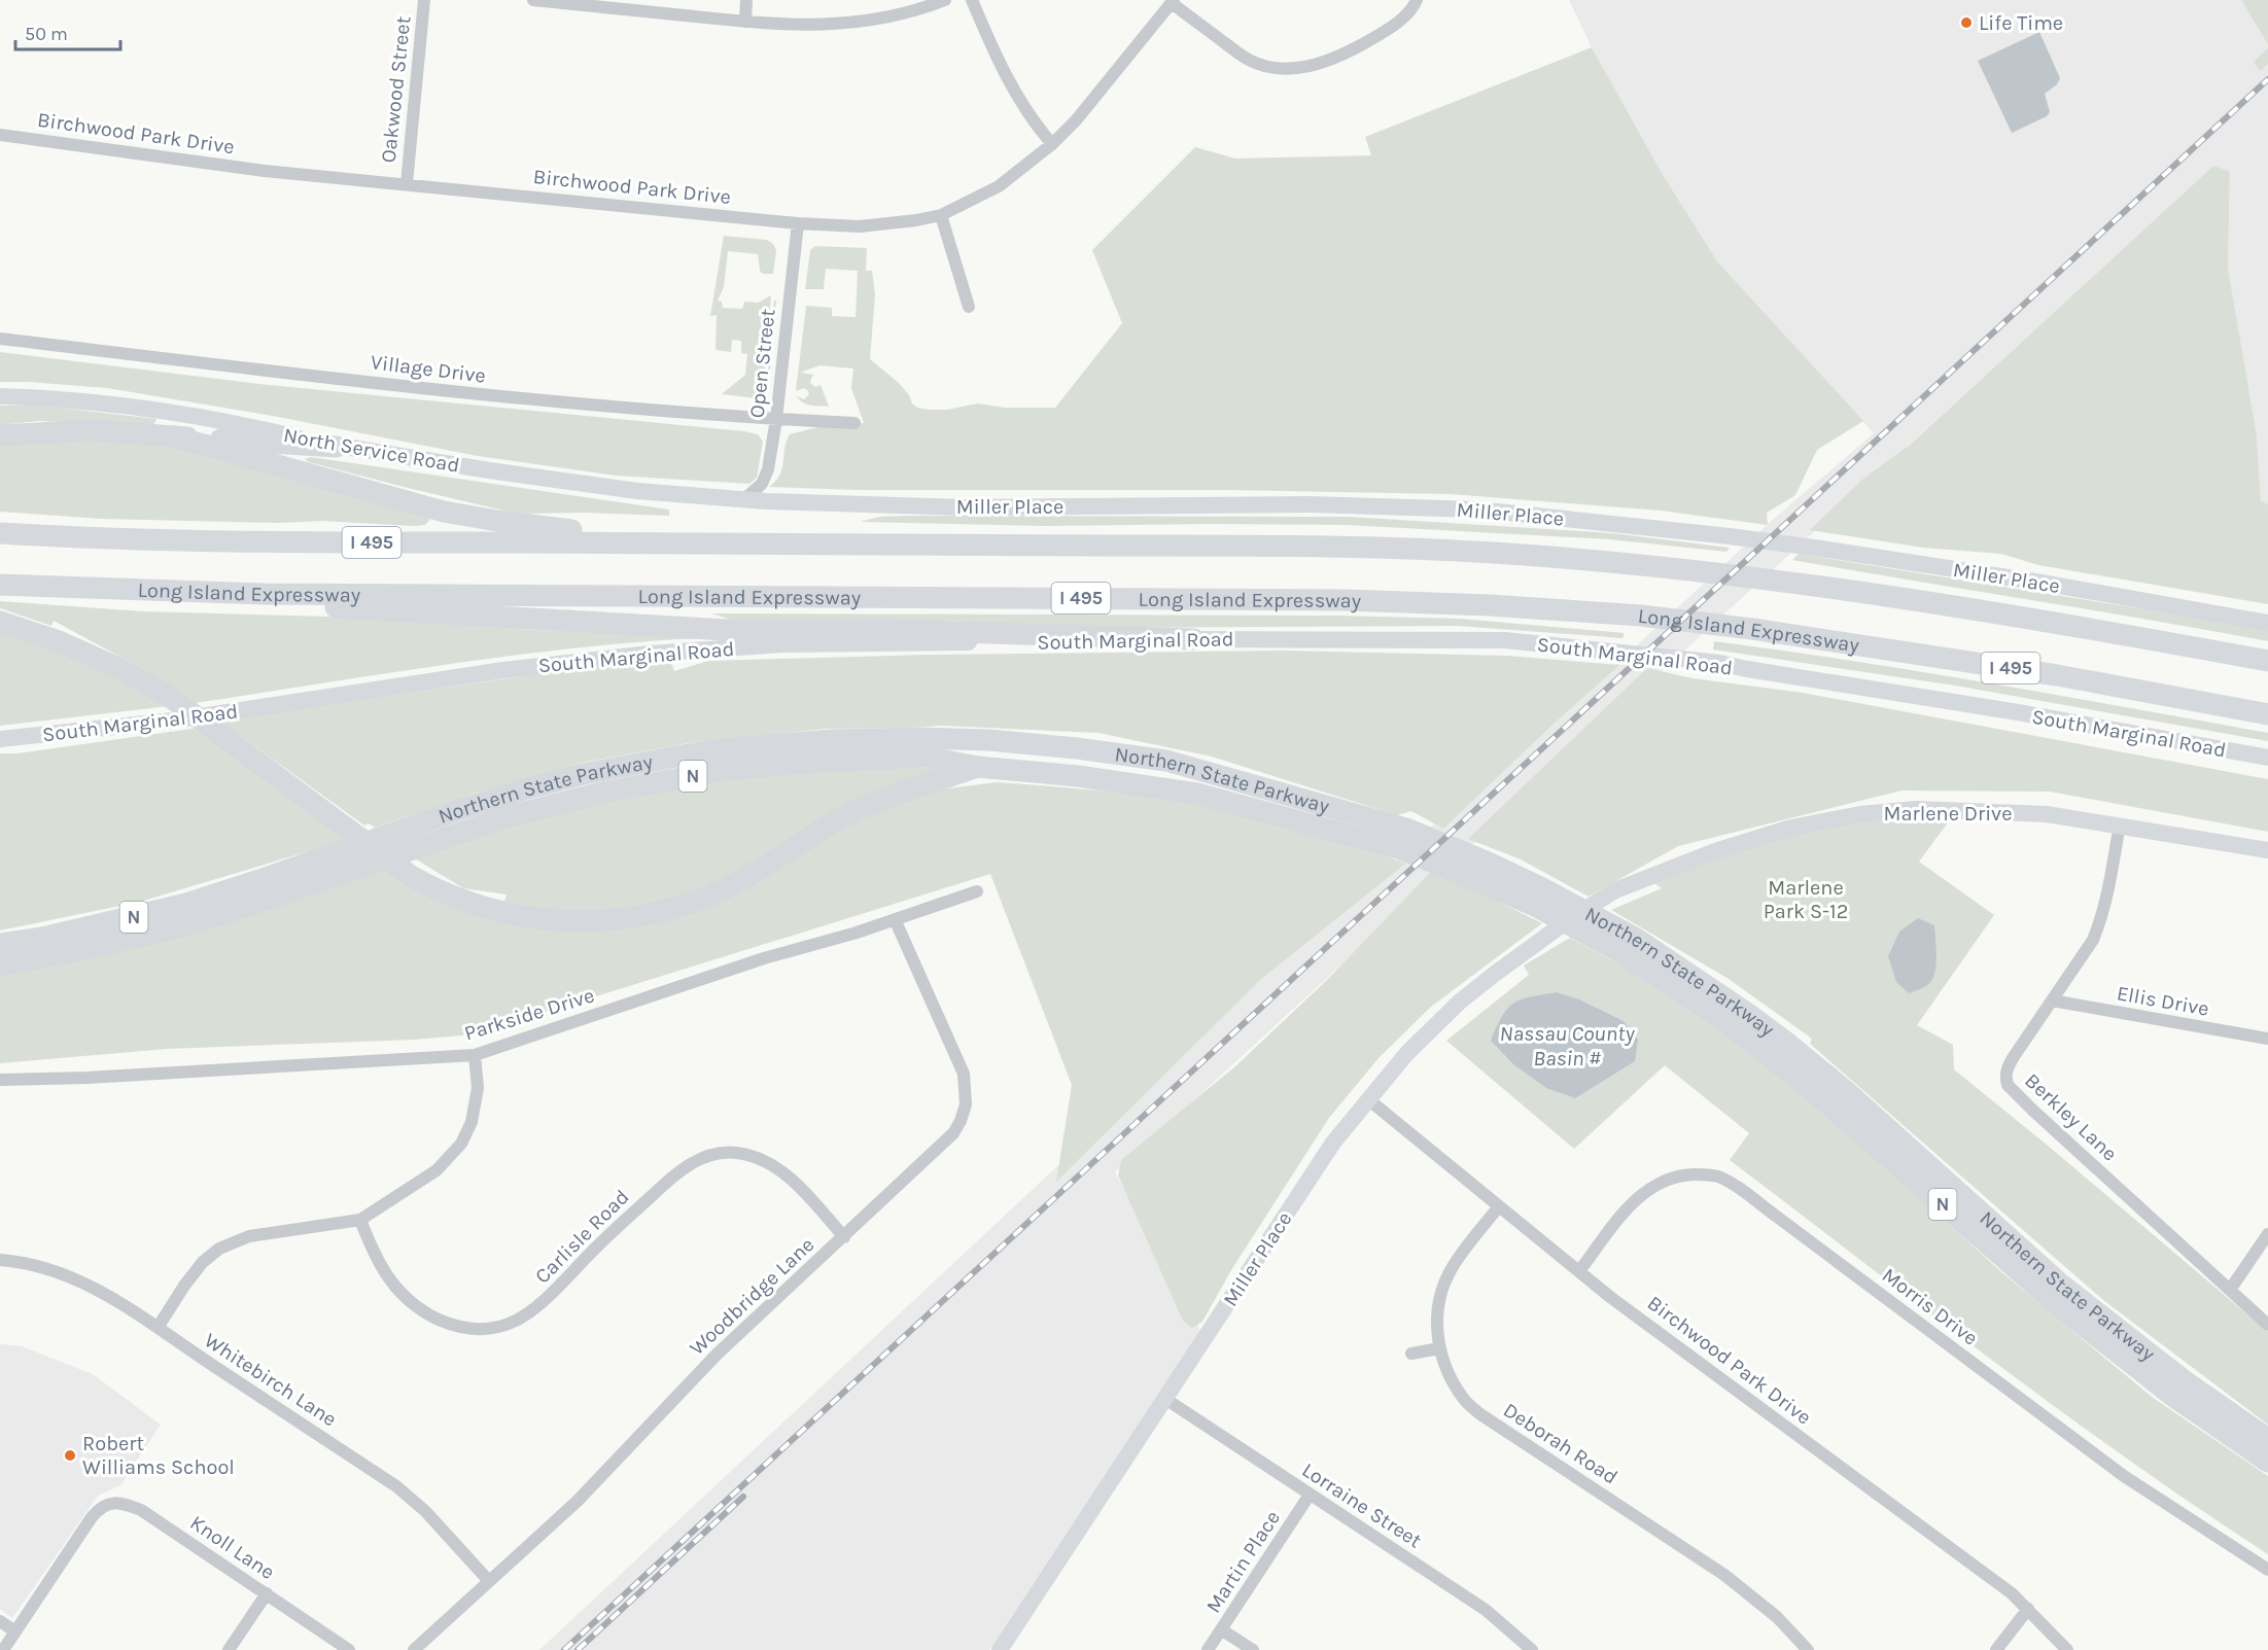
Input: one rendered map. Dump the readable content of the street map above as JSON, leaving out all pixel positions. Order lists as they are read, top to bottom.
{
  "streets": {
    "highway": [
      "I 495",
      "Long Island Expressway",
      "N",
      "Northern State Parkway"
    ],
    "main road": [
      "North Service Road",
      "Miller Place",
      "South Marginal Road",
      "Marlene Drive"
    ],
    "street": [
      "Oakwood Street",
      "Birchwood Park Drive",
      "Open Street",
      "Village Drive",
      "Ellis Drive",
      "Parkside Drive",
      "Berkley Lane",
      "Carlisle Road",
      "Woodbridge Lane",
      "Morris Drive",
      "Whitebirch Lane",
      "Deborah Road",
      "Lorraine Street",
      "Knoll Lane",
      "Martin Place"
    ]
  },
  "crossings": [
    ["Oakwood Street", "Birchwood Park Drive"],
    ["Birchwood Park Drive", "Open Street"],
    ["Birchwood Park Drive", "Miller Place"],
    ["Birchwood Park Drive", "Morris Drive"],
    ["Birchwood Park Drive", "Deborah Road"],
    ["Open Street", "Village Drive"],
    ["Open Street", "North Service Road"],
    ["Open Street", "Miller Place"],
    ["North Service Road", "Miller Place"],
    ["Miller Place", "Marlene Drive"],
    ["Miller Place", "Lorraine Street"],
    ["Marlene Drive", "Berkley Lane"],
    ["Ellis Drive", "Berkley Lane"],
    ["Parkside Drive", "Woodbridge Lane"],
    ["Carlisle Road", "Woodbridge Lane"],
    ["Woodbridge Lane", "Whitebirch Lane"],
    ["Lorraine Street", "Martin Place"]
  ],
  "water": ["Nassau County Basin #"],
  "parks": ["Marlene Park S-12"],
  "places": ["Life Time", "Robert Williams School"],
  "scale_bar": "50 m"
}
